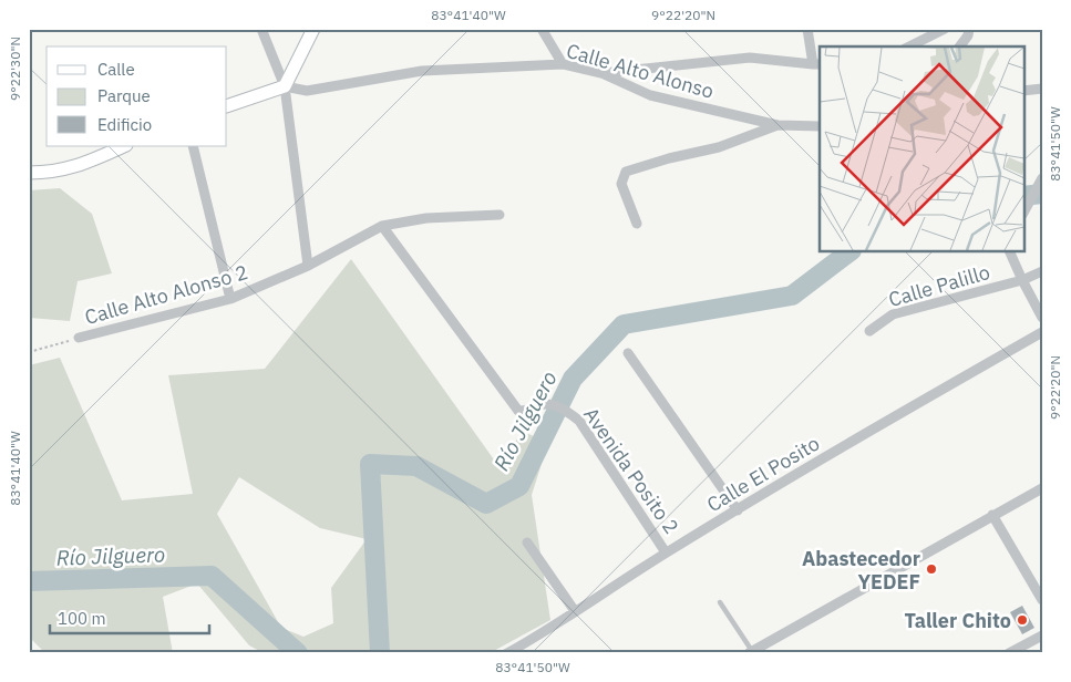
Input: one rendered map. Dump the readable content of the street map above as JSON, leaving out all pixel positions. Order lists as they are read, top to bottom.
{
  "streets": {
    "street": [
      "Calle Alto Alonso",
      "Calle Palillo",
      "Calle Alto Alonso 2",
      "Avenida Posito 2",
      "Calle El Posito"
    ]
  },
  "crossings": [
    ["Calle Alto Alonso 2", "Avenida Posito 2"],
    ["Avenida Posito 2", "Calle El Posito"]
  ],
  "water": ["Río Jilguero"],
  "places": ["Abastecedor YEDEF", "Taller Chito"],
  "legend": ["Calle", "Parque", "Edificio"],
  "scale_bar": "100 m",
  "coordinates": [
    "83°41'40\"W",
    "9°22'20\"N",
    "9°22'30\"N",
    "83°41'50\"W"
  ]
}
